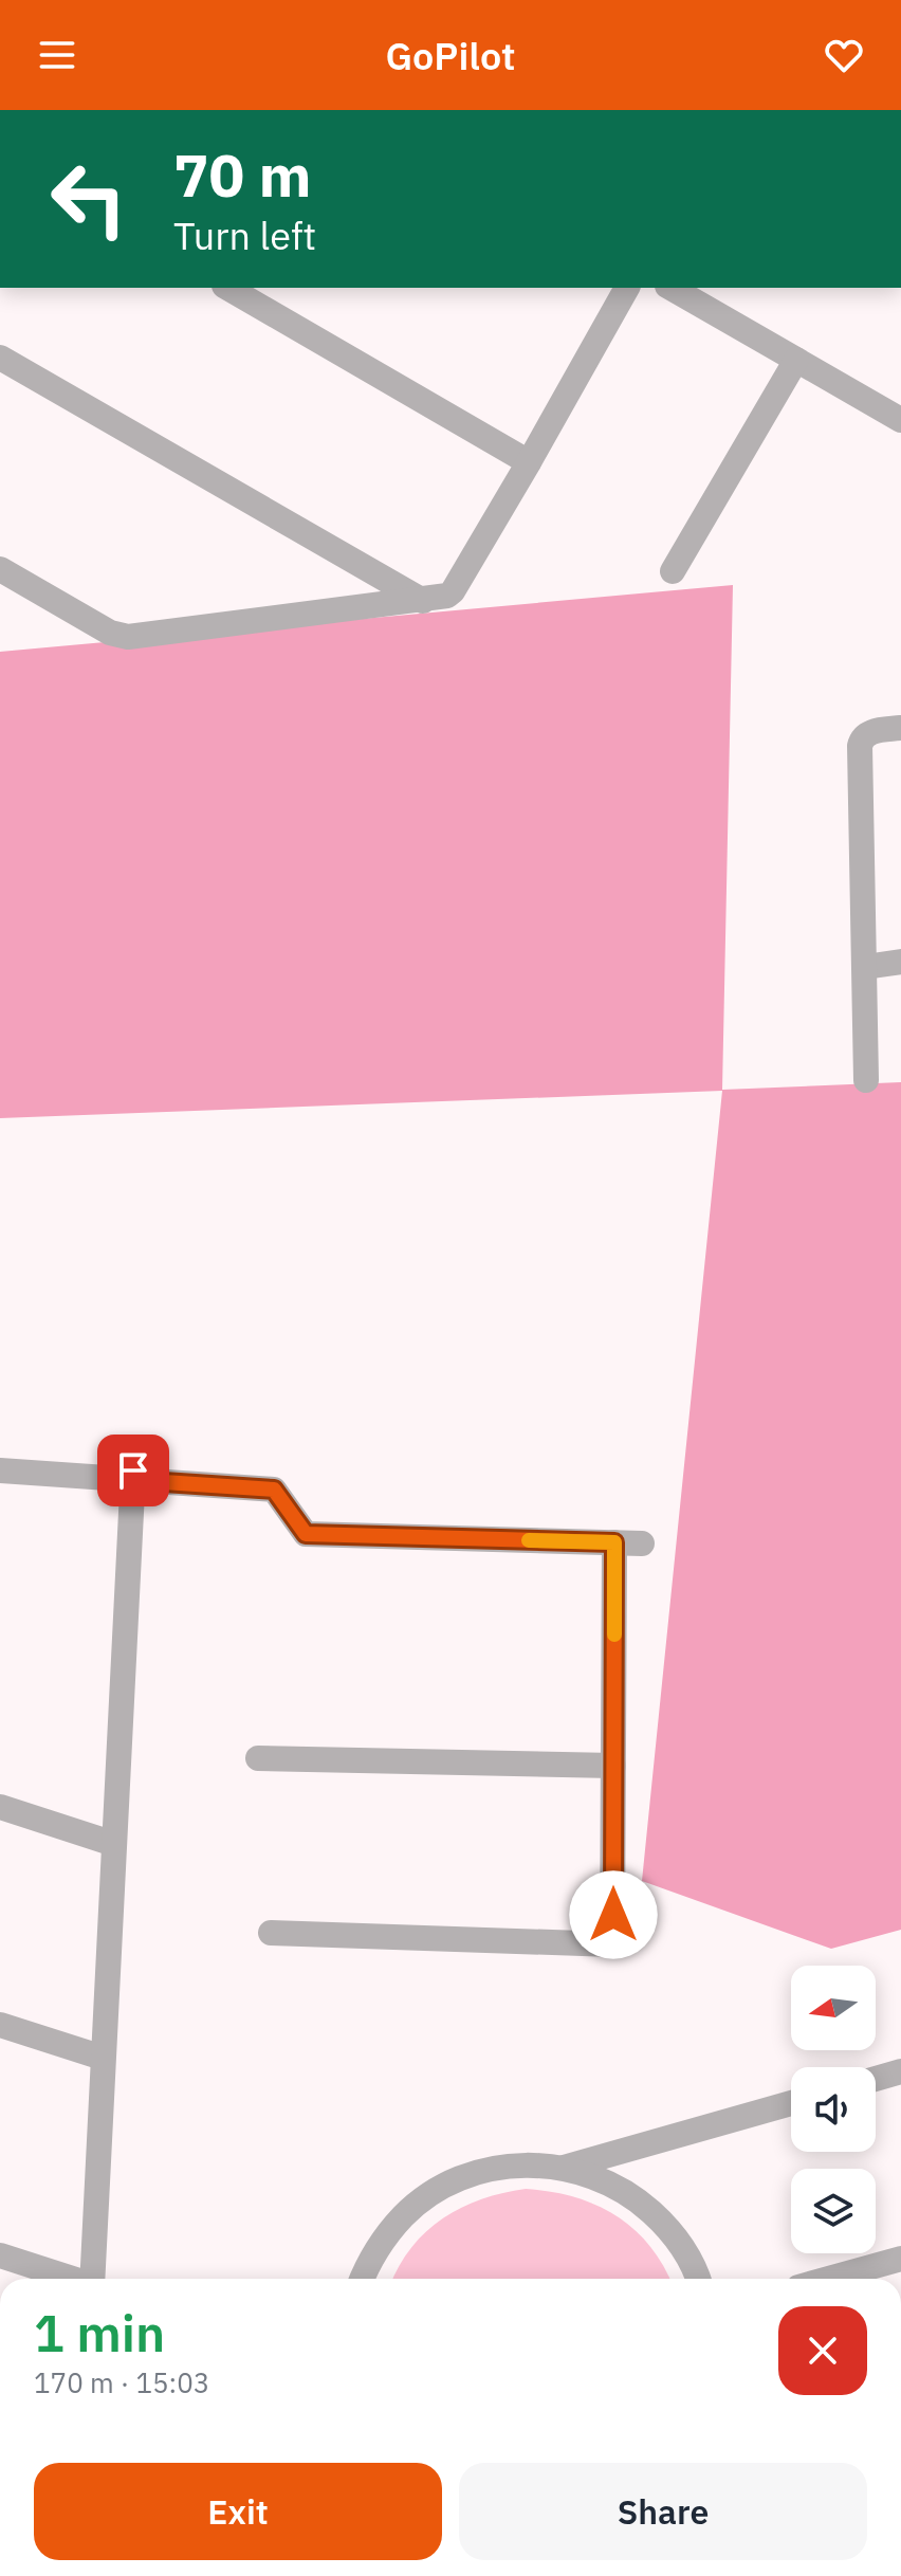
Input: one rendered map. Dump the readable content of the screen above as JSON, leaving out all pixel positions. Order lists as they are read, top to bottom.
{
  "north": "left",
  "page": {
    "header": "GoPilot",
    "turn": ["70 m", "Turn left"],
    "heading": ["1 min", "170 m · 15:03"],
    "buttons": ["Exit", "Share"]
  }
}
